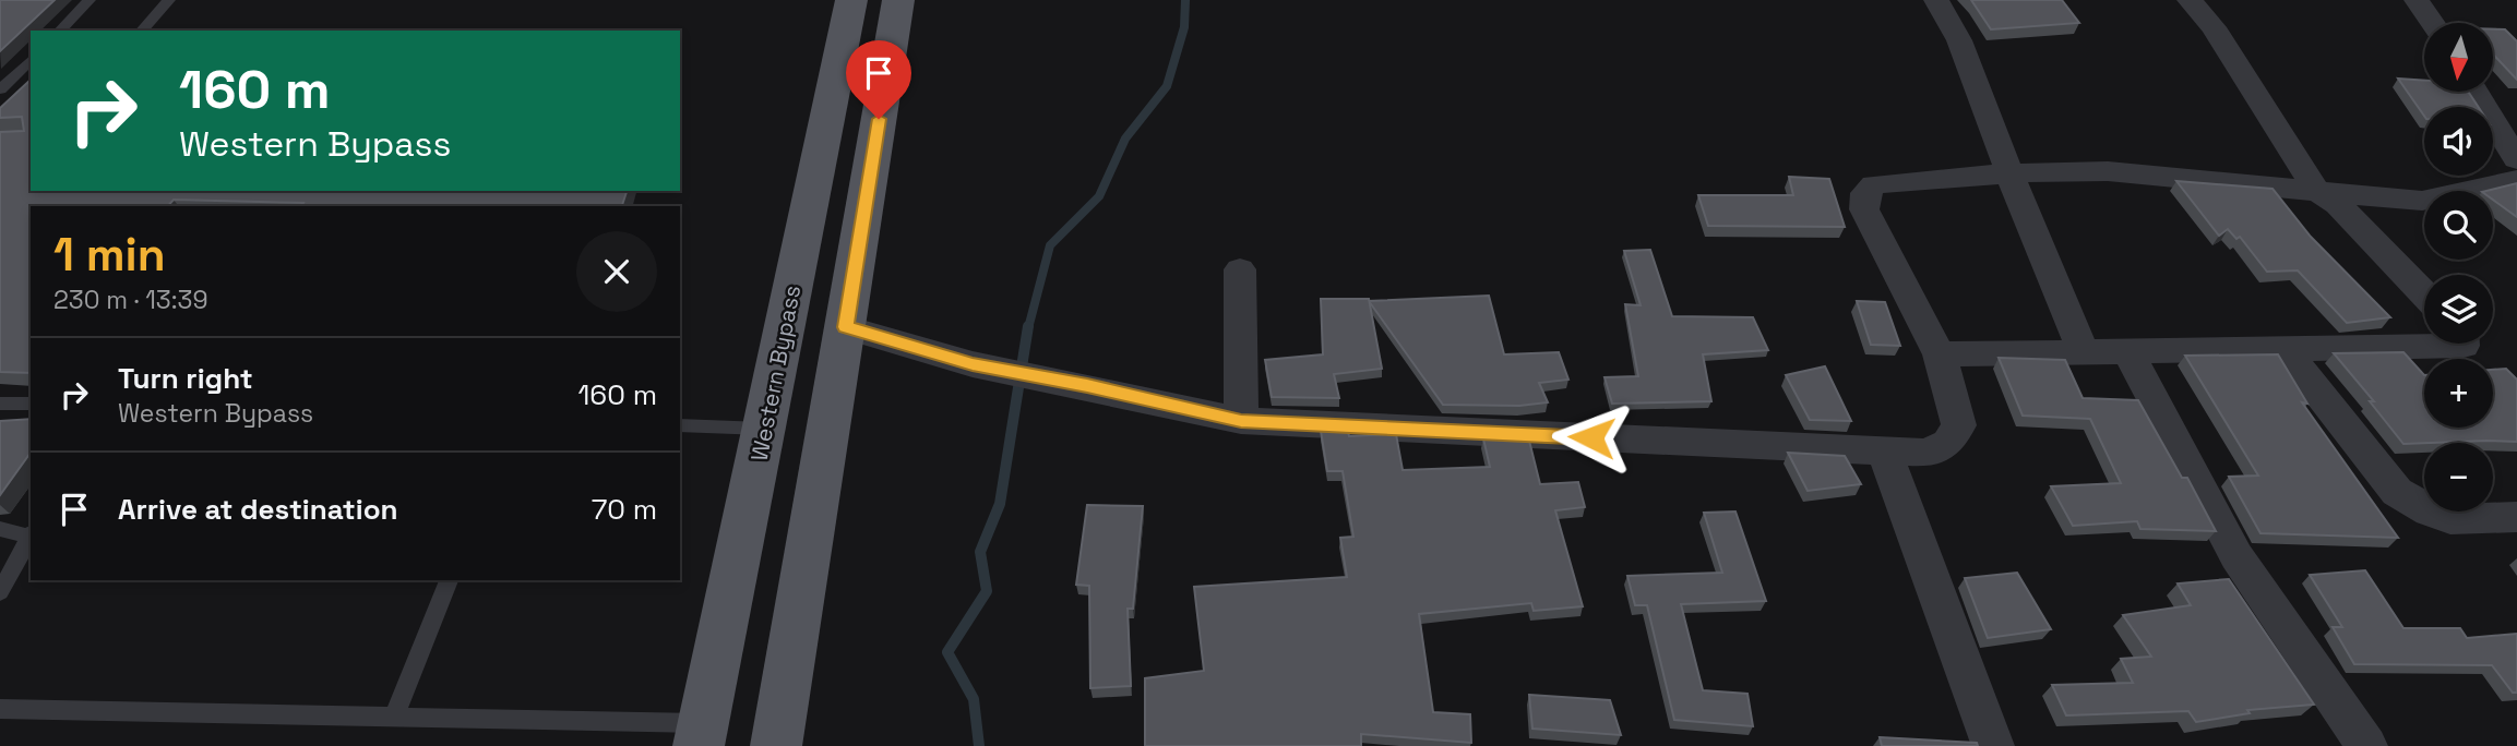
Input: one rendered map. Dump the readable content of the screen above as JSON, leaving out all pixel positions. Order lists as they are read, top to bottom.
{
  "streets": {
    "main road": ["Western Bypass"]
  },
  "north": "bottom",
  "page": {
    "map_buttons": ["+", "−"],
    "turn": ["160 m", "Western Bypass"],
    "heading": ["1 min", "230 m · 13:39"],
    "list": [
      {
        "name": "Turn right",
        "note": "Western Bypass",
        "value": "160 m"
      },
      {
        "name": "Arrive at destination",
        "value": "70 m"
      }
    ]
  }
}
